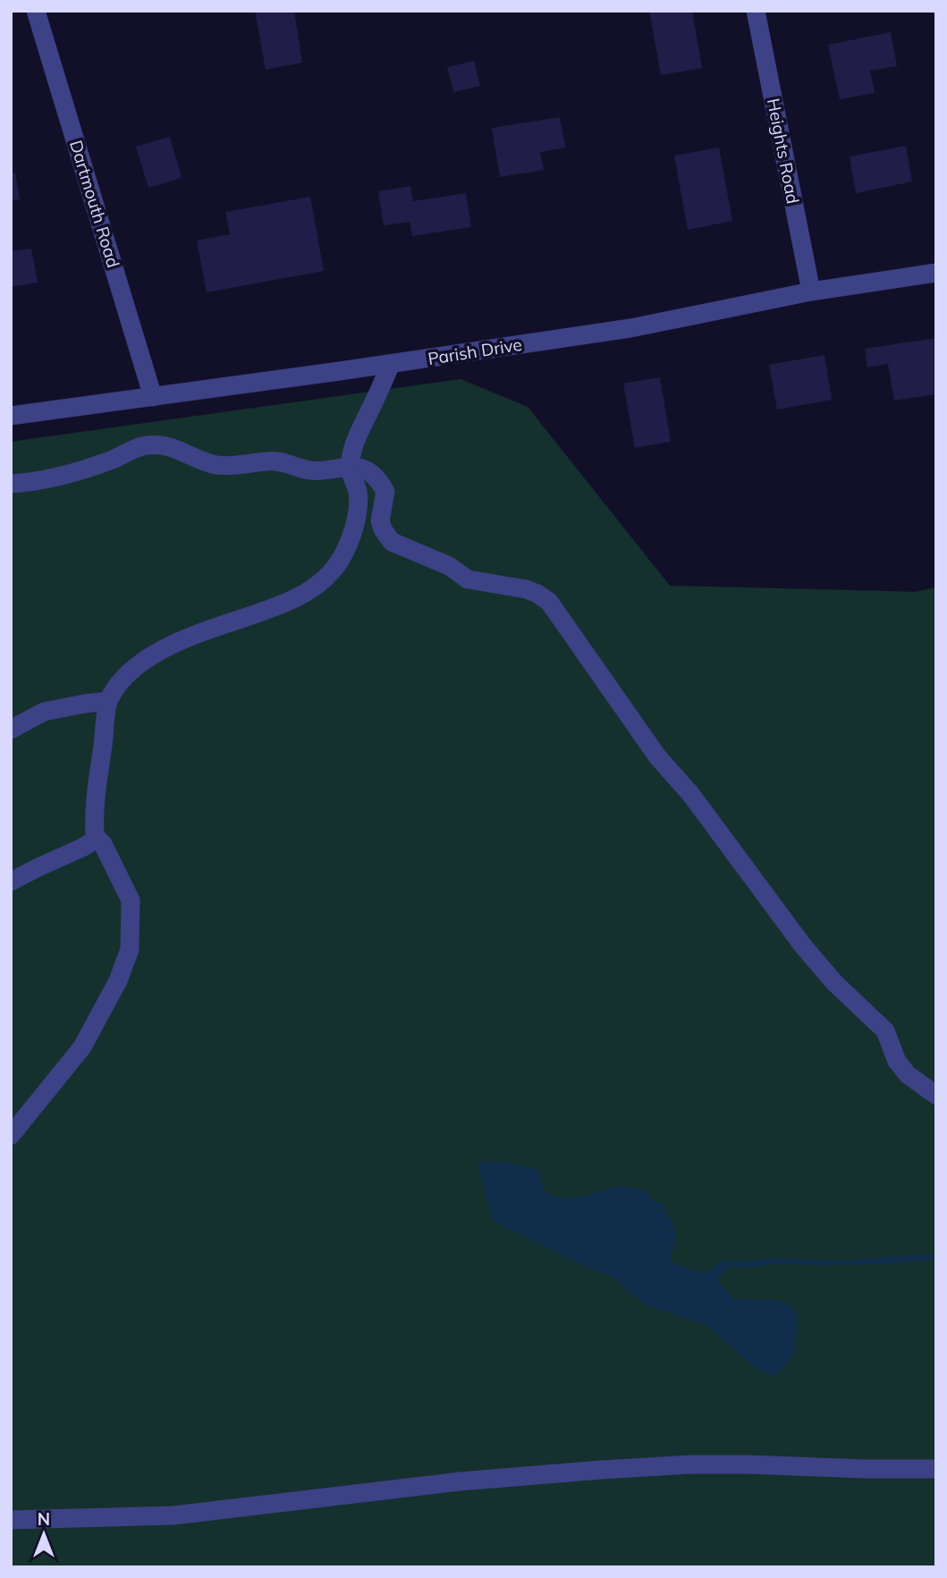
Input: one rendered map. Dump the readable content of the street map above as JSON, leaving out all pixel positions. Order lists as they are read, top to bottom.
{
  "streets": {
    "street": ["Heights Road", "Dartmouth Road", "Parish Drive"]
  },
  "crossings": [
    ["Heights Road", "Parish Drive"],
    ["Dartmouth Road", "Parish Drive"]
  ],
  "north": "top"
}
